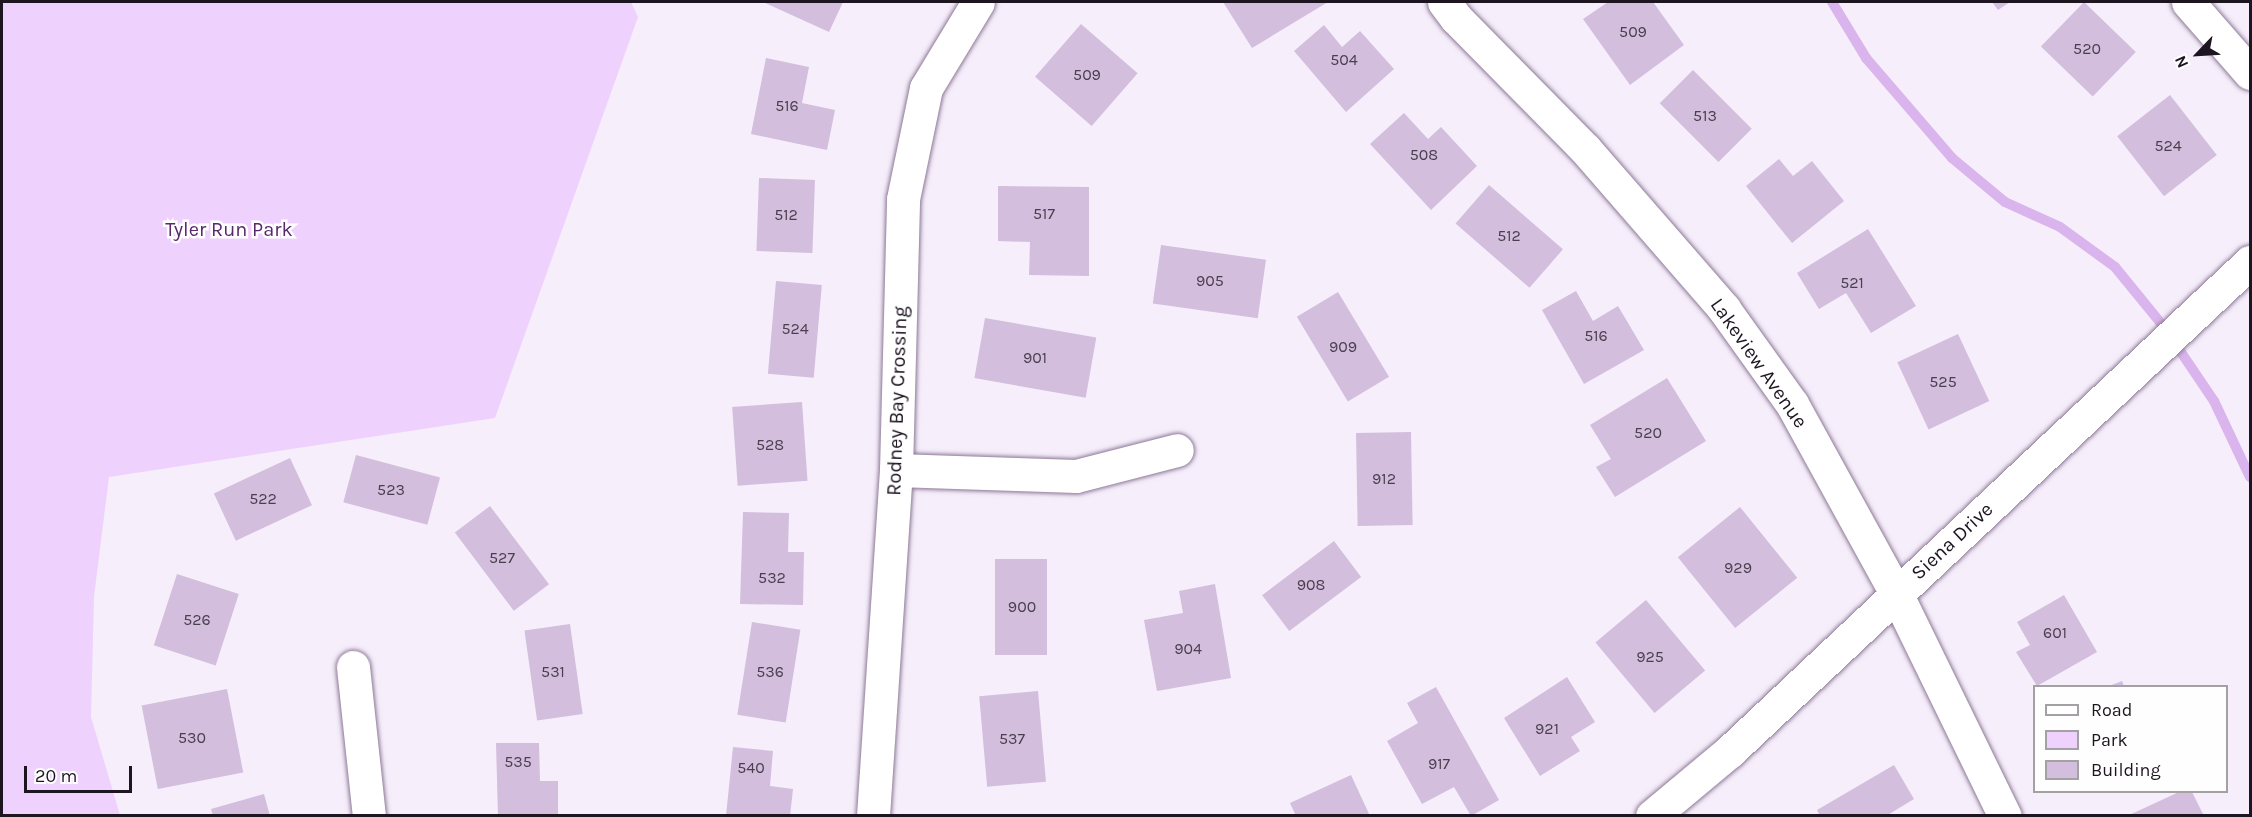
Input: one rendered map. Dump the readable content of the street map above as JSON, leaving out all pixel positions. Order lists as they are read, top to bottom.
{
  "streets": {
    "street": ["Lakeview Avenue", "Rodney Bay Crossing", "Siena Drive"]
  },
  "crossings": [
    ["Lakeview Avenue", "Siena Drive"]
  ],
  "parks": ["Tyler Run Park"],
  "house_numbers": [
    "509",
    "520",
    "504",
    "509",
    "516",
    "513",
    "524",
    "508",
    "517",
    "512",
    "512",
    "905",
    "521",
    "524",
    "516",
    "909",
    "901",
    "525",
    "520",
    "528",
    "912",
    "523",
    "522",
    "527",
    "929",
    "532",
    "908",
    "900",
    "526",
    "601",
    "904",
    "925",
    "531",
    "536",
    "921",
    "530",
    "537",
    "535",
    "917",
    "540"
  ],
  "legend": ["Road", "Park", "Building"],
  "scale_bar": "20 m",
  "north": "bottom left"
}
